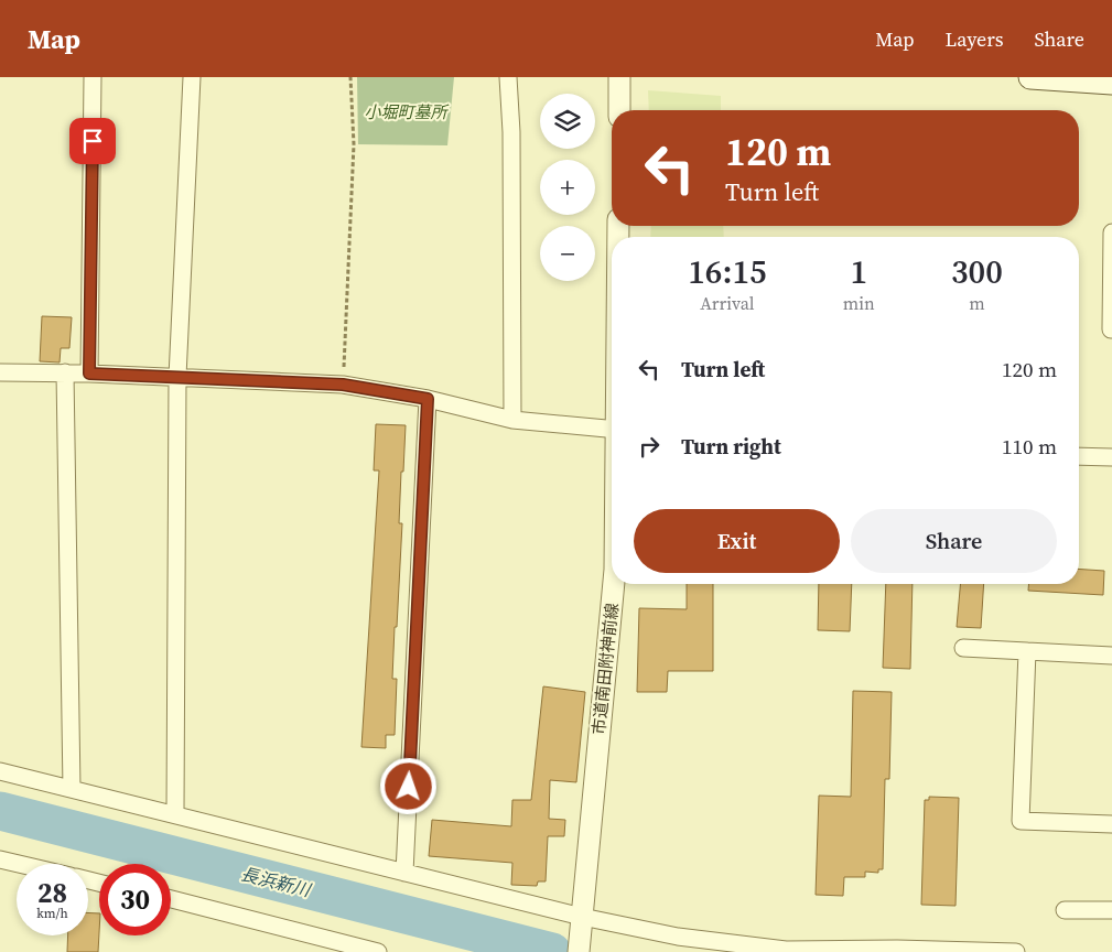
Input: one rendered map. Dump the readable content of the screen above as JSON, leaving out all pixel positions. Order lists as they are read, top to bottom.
{
  "streets": {
    "street": ["市道南田附神前線"]
  },
  "water": ["長浜新川"],
  "parks": ["小堀町墓所"],
  "page": {
    "header": "Map",
    "nav": ["Map", "Layers", "Share"],
    "map_buttons": ["+", "−"],
    "turn": ["120 m", "Turn left"],
    "eta": [
      "16:15",
      "Arrival",
      "1",
      "min",
      "300",
      "m"
    ],
    "list": [
      {
        "name": "Turn left",
        "value": "120 m"
      },
      {
        "name": "Turn right",
        "value": "110 m"
      }
    ],
    "buttons": ["Exit", "Share"],
    "speed": "28 km/h",
    "limit": "30"
  }
}
